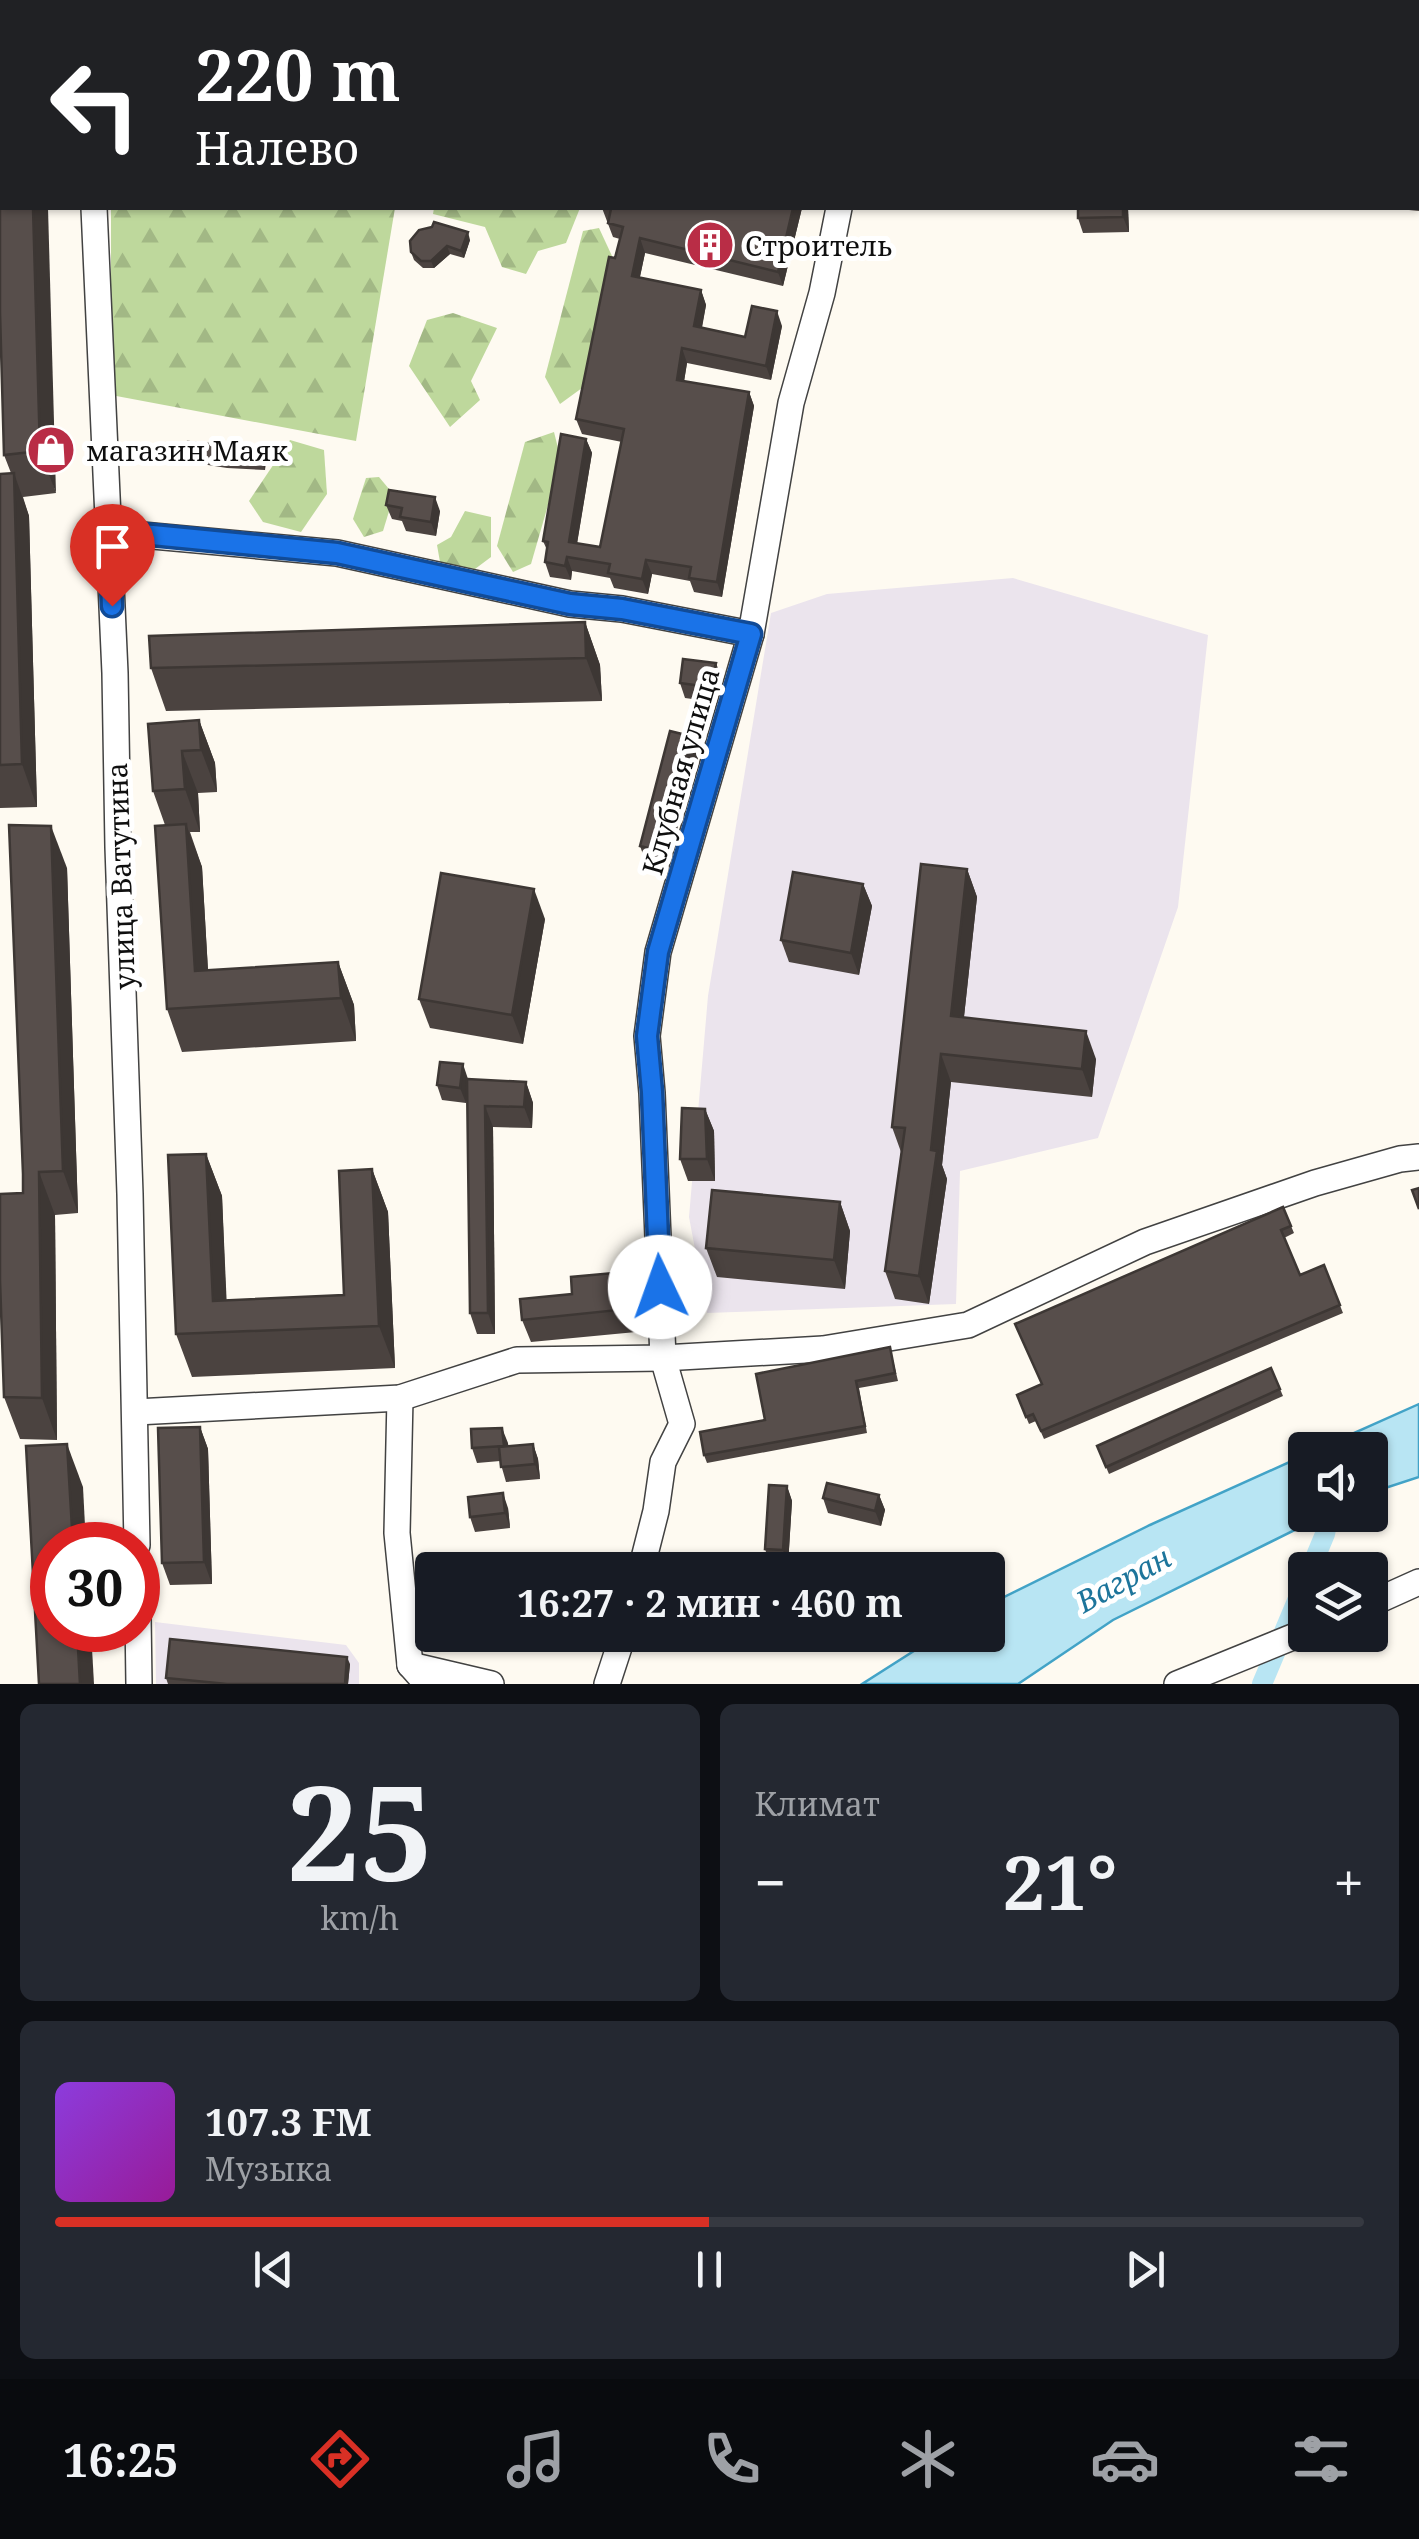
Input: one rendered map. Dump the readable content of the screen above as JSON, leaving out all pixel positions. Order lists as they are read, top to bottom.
{
  "streets": {
    "street": ["Клубная улица", "улица Ватутина"]
  },
  "water": ["Вагран"],
  "places": {
    "building": ["Строитель"],
    "shop": ["магазин Маяк"]
  },
  "page": {
    "turn": ["220 m", "Налево"],
    "limit": "30",
    "trip": "16:27 · 2 мин · 460 m",
    "tile": [
      ["25", "km/h"],
      "Климат"
    ],
    "heat": ["−", "21°", "+"],
    "song": ["107.3 FM", "Музыка"],
    "tabs": "16:25"
  }
}
